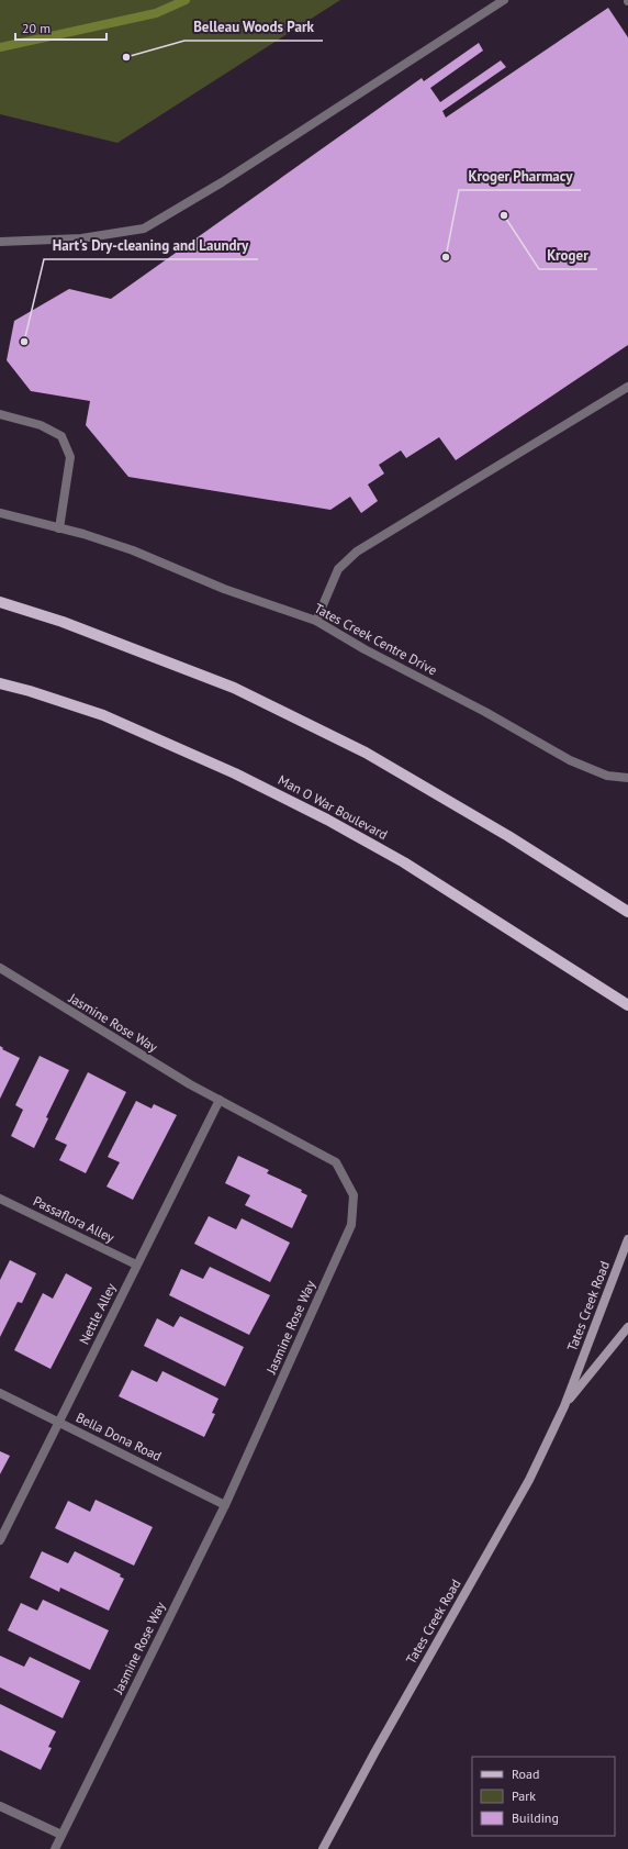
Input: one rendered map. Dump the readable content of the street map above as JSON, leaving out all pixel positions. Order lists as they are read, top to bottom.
{
  "streets": {
    "main road": ["Man O War Boulevard", "Tates Creek Road"],
    "street": [
      "Tates Creek Centre Drive",
      "Jasmine Rose Way",
      "Passaflora Alley",
      "Nettle Alley",
      "Bella Dona Road"
    ]
  },
  "crossings": [
    ["Jasmine Rose Way", "Nettle Alley"],
    ["Jasmine Rose Way", "Bella Dona Road"],
    ["Passaflora Alley", "Nettle Alley"],
    ["Nettle Alley", "Bella Dona Road"]
  ],
  "places": [
    "Belleau Woods Park",
    "Kroger",
    "Kroger Pharmacy",
    "Hart's Dry-cleaning and Laundry"
  ],
  "legend": ["Road", "Park", "Building"],
  "scale_bar": "20 m"
}
